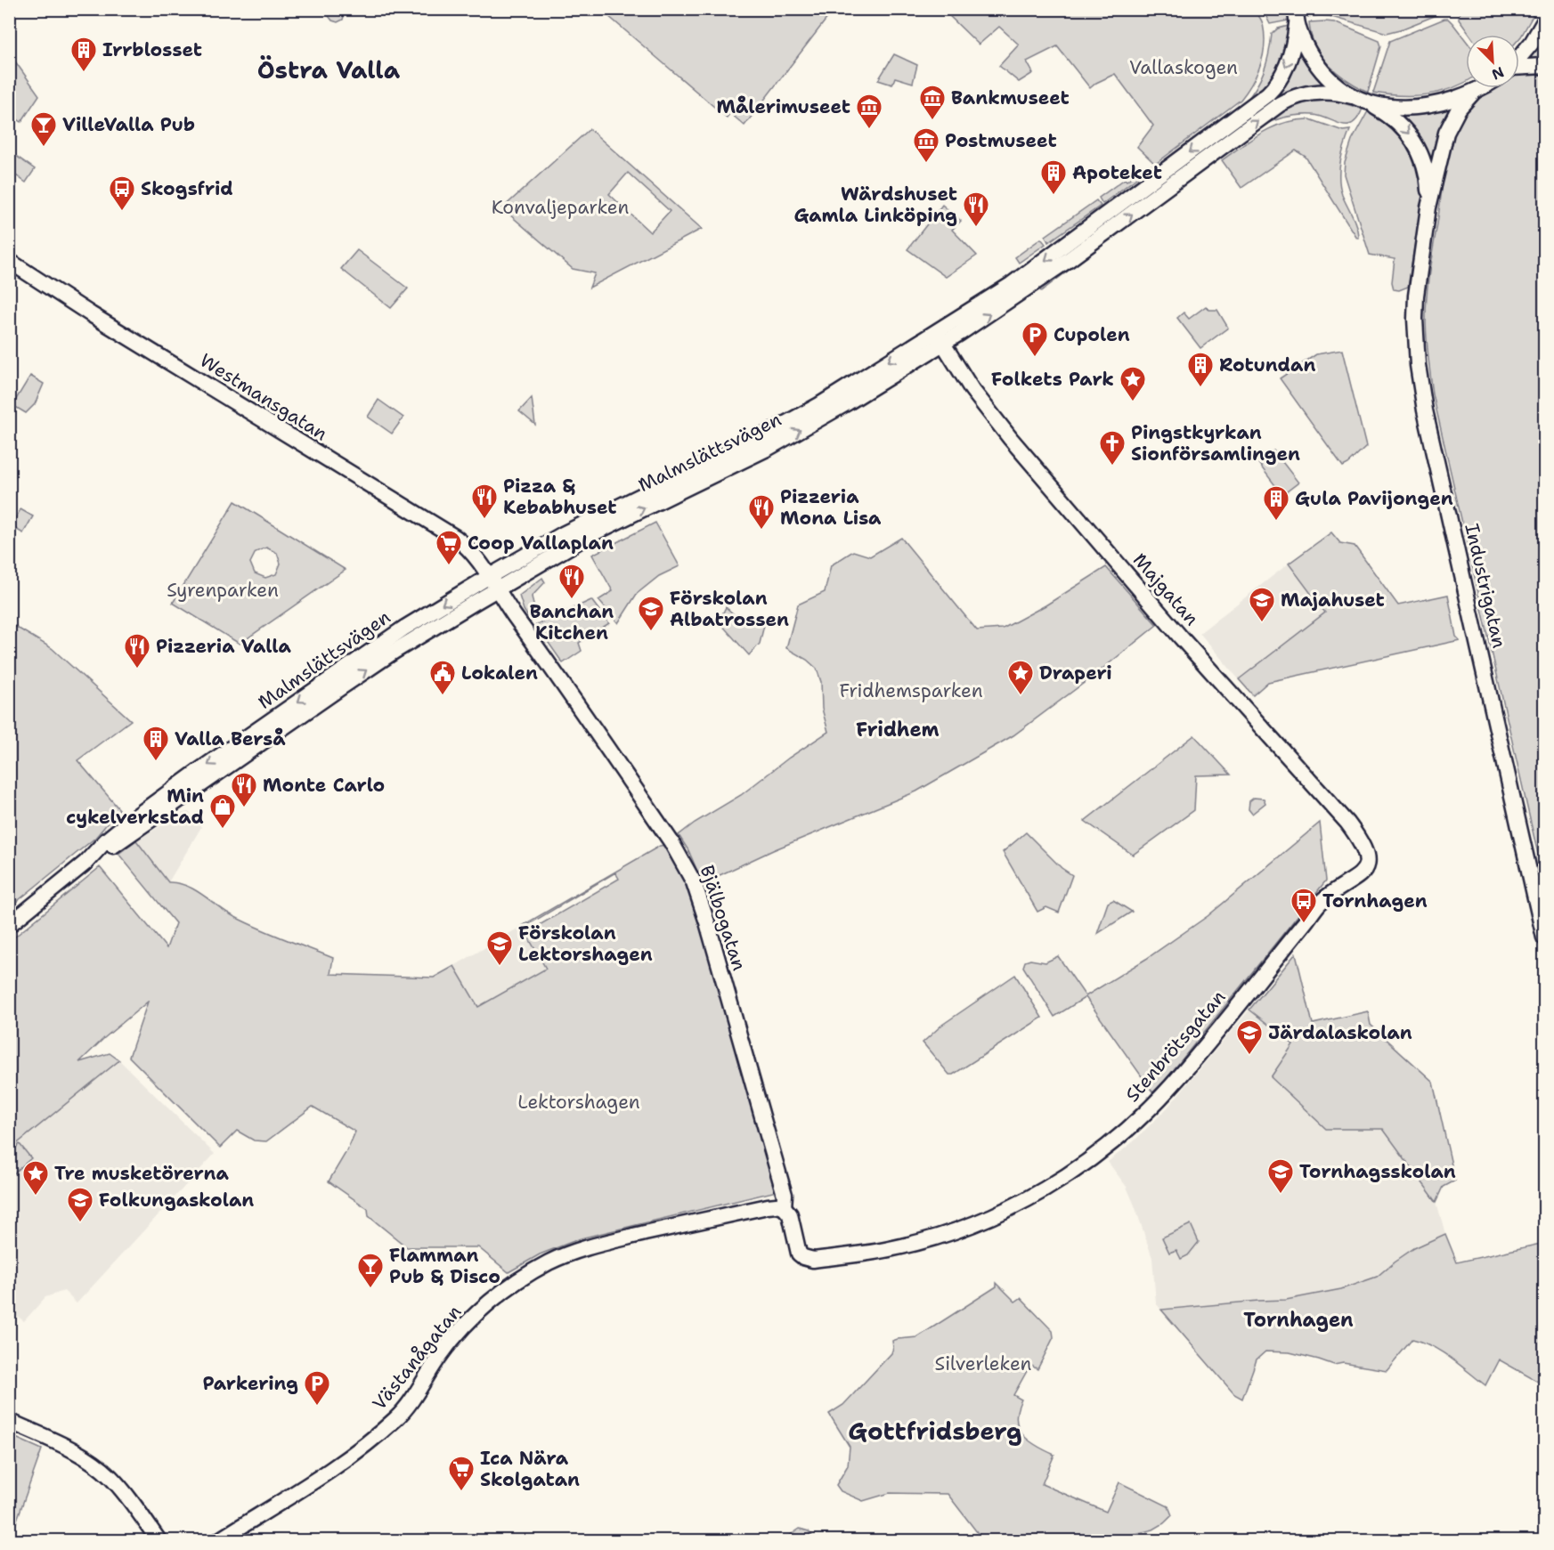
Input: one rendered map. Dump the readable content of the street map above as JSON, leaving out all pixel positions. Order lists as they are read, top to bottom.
{
  "streets": {
    "main road": [
      "Westmansgatan",
      "Malmslättsvägen",
      "Industrigatan",
      "Majgatan",
      "Bjälbogatan",
      "Stenbrötsgatan",
      "Västanågatan"
    ]
  },
  "crossings": [
    ["Westmansgatan", "Malmslättsvägen"],
    ["Westmansgatan", "Bjälbogatan"],
    ["Malmslättsvägen", "Industrigatan"],
    ["Malmslättsvägen", "Majgatan"],
    ["Malmslättsvägen", "Bjälbogatan"],
    ["Majgatan", "Stenbrötsgatan"],
    ["Bjälbogatan", "Stenbrötsgatan"],
    ["Bjälbogatan", "Västanågatan"]
  ],
  "districts": [
    "Östra Valla",
    "Fridhem",
    "Tornhagen",
    "Gottfridsberg"
  ],
  "parks": [
    "Vallaskogen",
    "Konvaljeparken",
    "Syrenparken",
    "Fridhemsparken",
    "Lektorshagen",
    "Silverleken"
  ],
  "places": {
    "building": [
      "Irrblosset",
      "Apoteket",
      "Rotundan",
      "Gula Pavijongen",
      "Valla Berså"
    ],
    "museum": ["Bankmuseet", "Målerimuseet", "Postmuseet"],
    "bar": ["VilleValla Pub", "Flamman Pub & Disco"],
    "bus stop": ["Skogsfrid", "Tornhagen"],
    "restaurant": [
      "Wärdshuset Gamla Linköping",
      "Pizza & Kebabhuset",
      "Pizzeria Mona Lisa",
      "Banchan Kitchen",
      "Pizzeria Valla",
      "Monte Carlo"
    ],
    "parking": ["Cupolen", "Parkering"],
    "place": ["Folkets Park", "Draperi", "Tre musketörerna"],
    "church": ["Pingstkyrkan Sionförsamlingen"],
    "supermarket": ["Coop Vallaplan", "Ica Nära Skolgatan"],
    "school or university": [
      "Majahuset",
      "Förskolan Albatrossen",
      "Förskolan Lektorshagen",
      "Järdalaskolan",
      "Tornhagsskolan",
      "Folkungaskolan"
    ],
    "public building": ["Lokalen"],
    "shop": ["Min cykelverkstad"]
  },
  "north": "bottom right"
}
